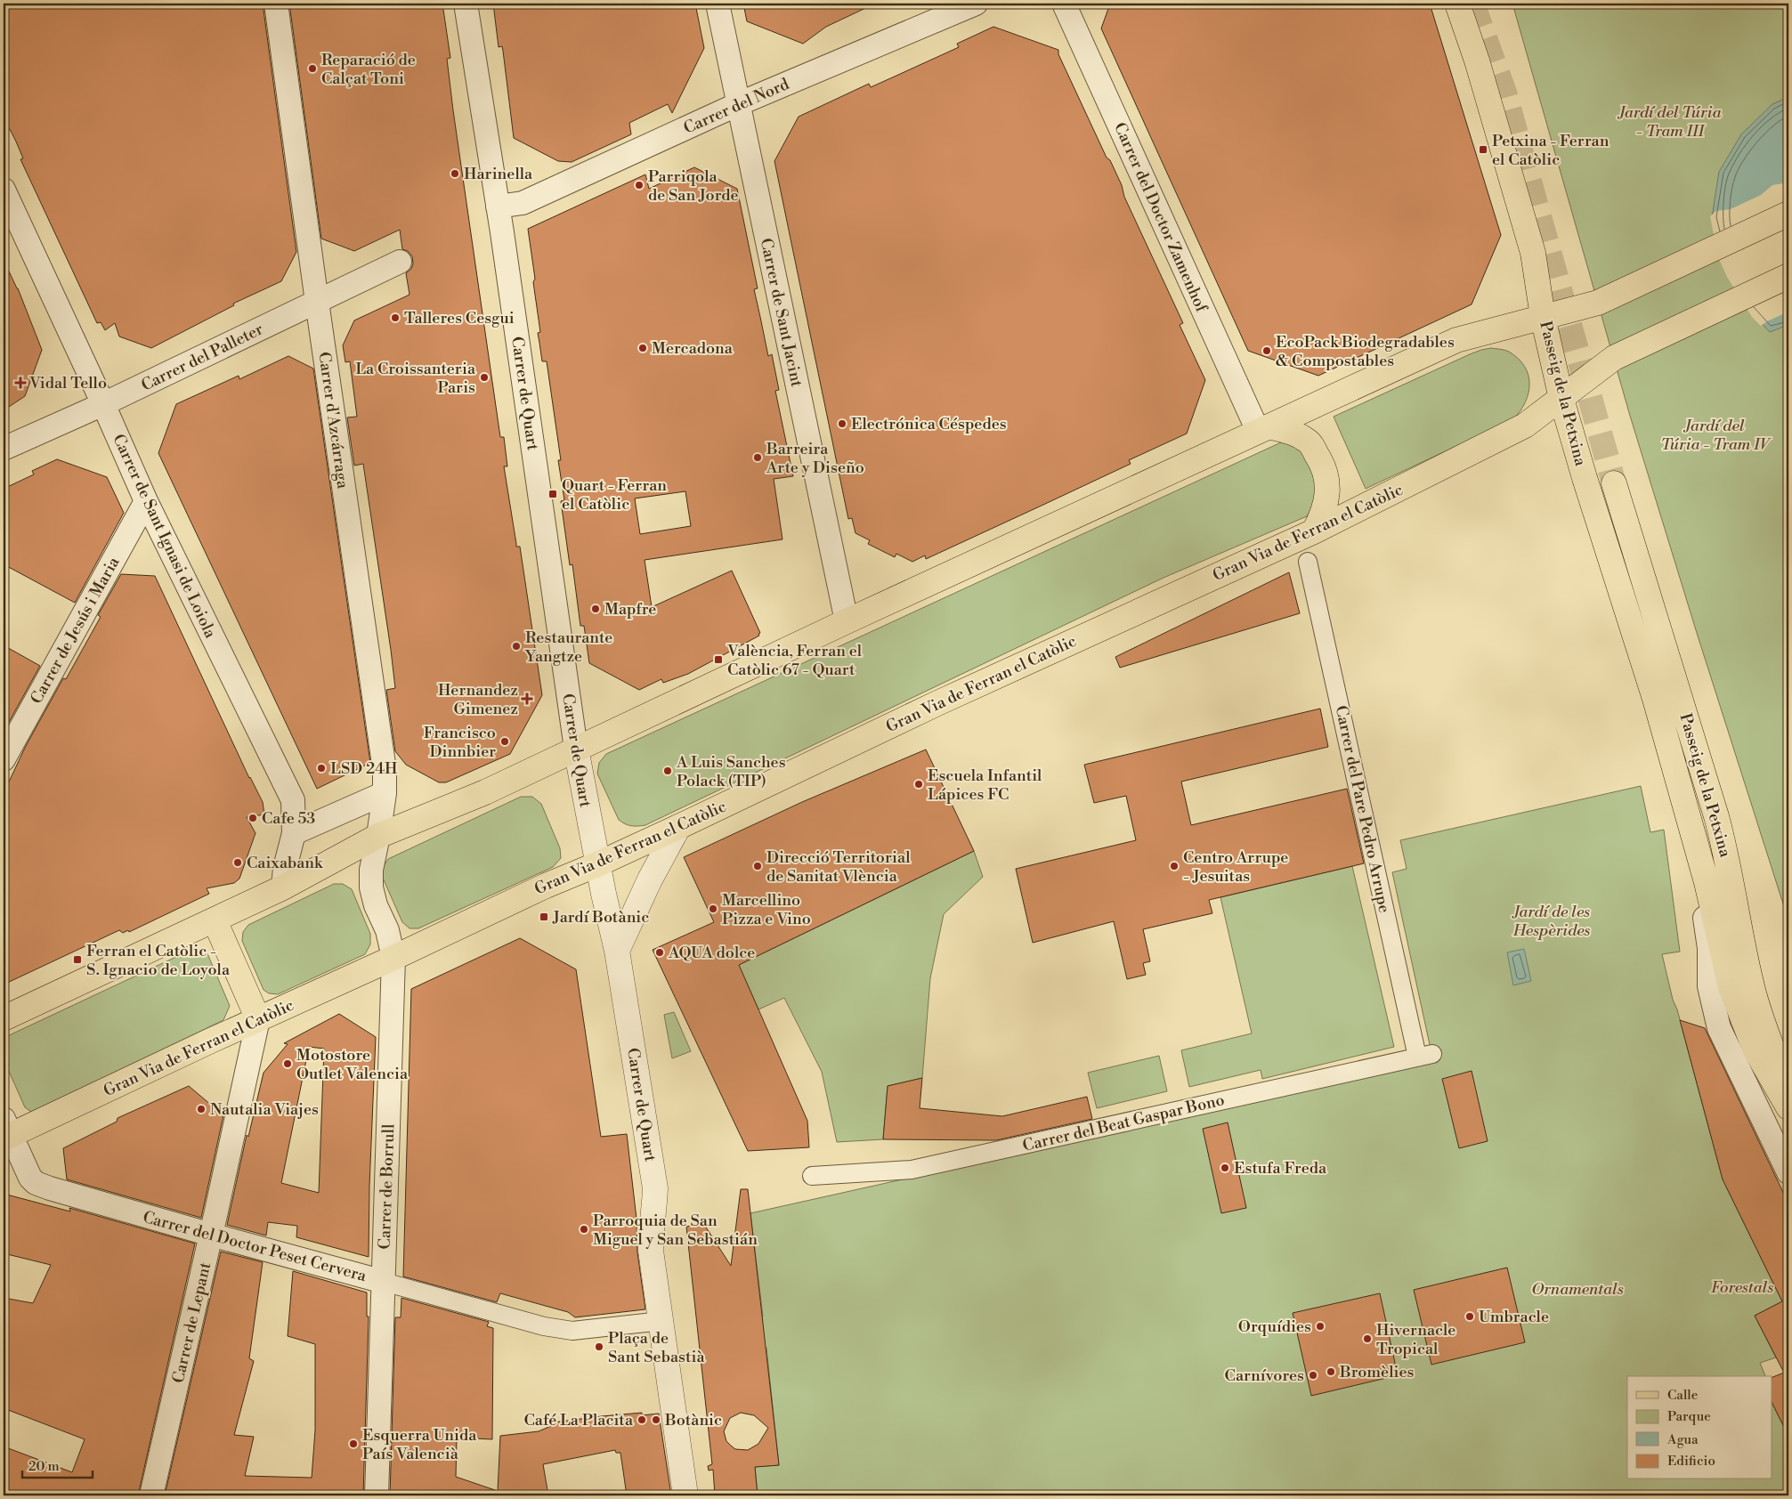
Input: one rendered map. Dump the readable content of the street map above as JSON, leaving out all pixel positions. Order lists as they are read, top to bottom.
{
  "streets": {
    "main road": ["Passeig de la Petxina", "Gran Via de Ferran el Catòlic"],
    "street": [
      "Carrer del Nord",
      "Carrer del Doctor Zamenhof",
      "Carrer de Sant Jacint",
      "Carrer del Palleter",
      "Carrer de Quart",
      "Carrer d'Azcárraga",
      "Carrer de Sant Ignasi de Loiola",
      "Carrer de Jesús i Maria",
      "Carrer del Pare Pedro Arrupe",
      "Carrer del Beat Gaspar Bono",
      "Carrer de Borrull",
      "Carrer del Doctor Peset Cervera",
      "Carrer de Lepant"
    ]
  },
  "crossings": [
    ["Carrer del Nord", "Carrer de Sant Jacint"],
    ["Carrer del Nord", "Carrer de Quart"],
    ["Carrer del Palleter", "Carrer d'Azcárraga"],
    ["Carrer del Palleter", "Carrer de Sant Ignasi de Loiola"],
    ["Carrer de Quart", "Gran Via de Ferran el Catòlic"],
    ["Carrer de Quart", "Carrer del Doctor Peset Cervera"],
    ["Passeig de la Petxina", "Gran Via de Ferran el Catòlic"],
    ["Gran Via de Ferran el Catòlic", "Carrer de Borrull"],
    ["Gran Via de Ferran el Catòlic", "Carrer del Doctor Peset Cervera"],
    ["Gran Via de Ferran el Catòlic", "Carrer de Lepant"],
    ["Carrer de Sant Ignasi de Loiola", "Carrer de Jesús i Maria"],
    ["Carrer del Pare Pedro Arrupe", "Carrer del Beat Gaspar Bono"],
    ["Carrer de Borrull", "Carrer del Doctor Peset Cervera"],
    ["Carrer del Doctor Peset Cervera", "Carrer de Lepant"]
  ],
  "parks": [
    "Jardí del Túria - Tram III",
    "Jardí del Túria - Tram IV",
    "Jardí de les Hespèrides",
    "Forestals",
    "Ornamentals"
  ],
  "places": {
    "other": [
      "Reparació de Calçat Toni",
      "Harinella",
      "Parriqola de San Jorde",
      "Talleres Cesgui",
      "Mercadona",
      "EcoPack Biodegradables & Compostables",
      "La Croissanteria Paris",
      "Electrónica Céspedes",
      "Barreira Arte y Diseño",
      "Mapfre",
      "Restaurante Yangtze",
      "Francisco Dinnbier",
      "LSD 24H",
      "A Luis Sanches Polack (TIP)",
      "Escuela Infantil Lápices FC",
      "Cafe 53",
      "Caixabank",
      "Direcció Territorial de Sanitat Vlència",
      "Centro Arrupe - Jesuitas",
      "Marcellino Pizza e Vino",
      "AQUA dolce",
      "Motostore Outlet Valencia",
      "Nautalia Viajes",
      "Estufa Freda",
      "Parroquia de San Miguel y San Sebastián",
      "Umbracle",
      "Orquídies",
      "Hivernacle Tropical",
      "Plaça de Sant Sebastià",
      "Bromèlies",
      "Carnívores",
      "Café La Placita",
      "Botànic",
      "Esquerra Unida País Valencià"
    ],
    "transit": [
      "Petxina - Ferran el Catòlic",
      "Quart - Ferran el Catòlic",
      "València, Ferran el Catòlic 67 - Quart",
      "Jardí Botànic",
      "Ferran el Catòlic - S. Ignacio de Loyola"
    ],
    "health": ["Vidal Tello", "Hernandez Gimenez"]
  },
  "legend": [
    "Calle",
    "Parque",
    "Agua",
    "Edificio"
  ],
  "scale_bar": "20 m"
}
